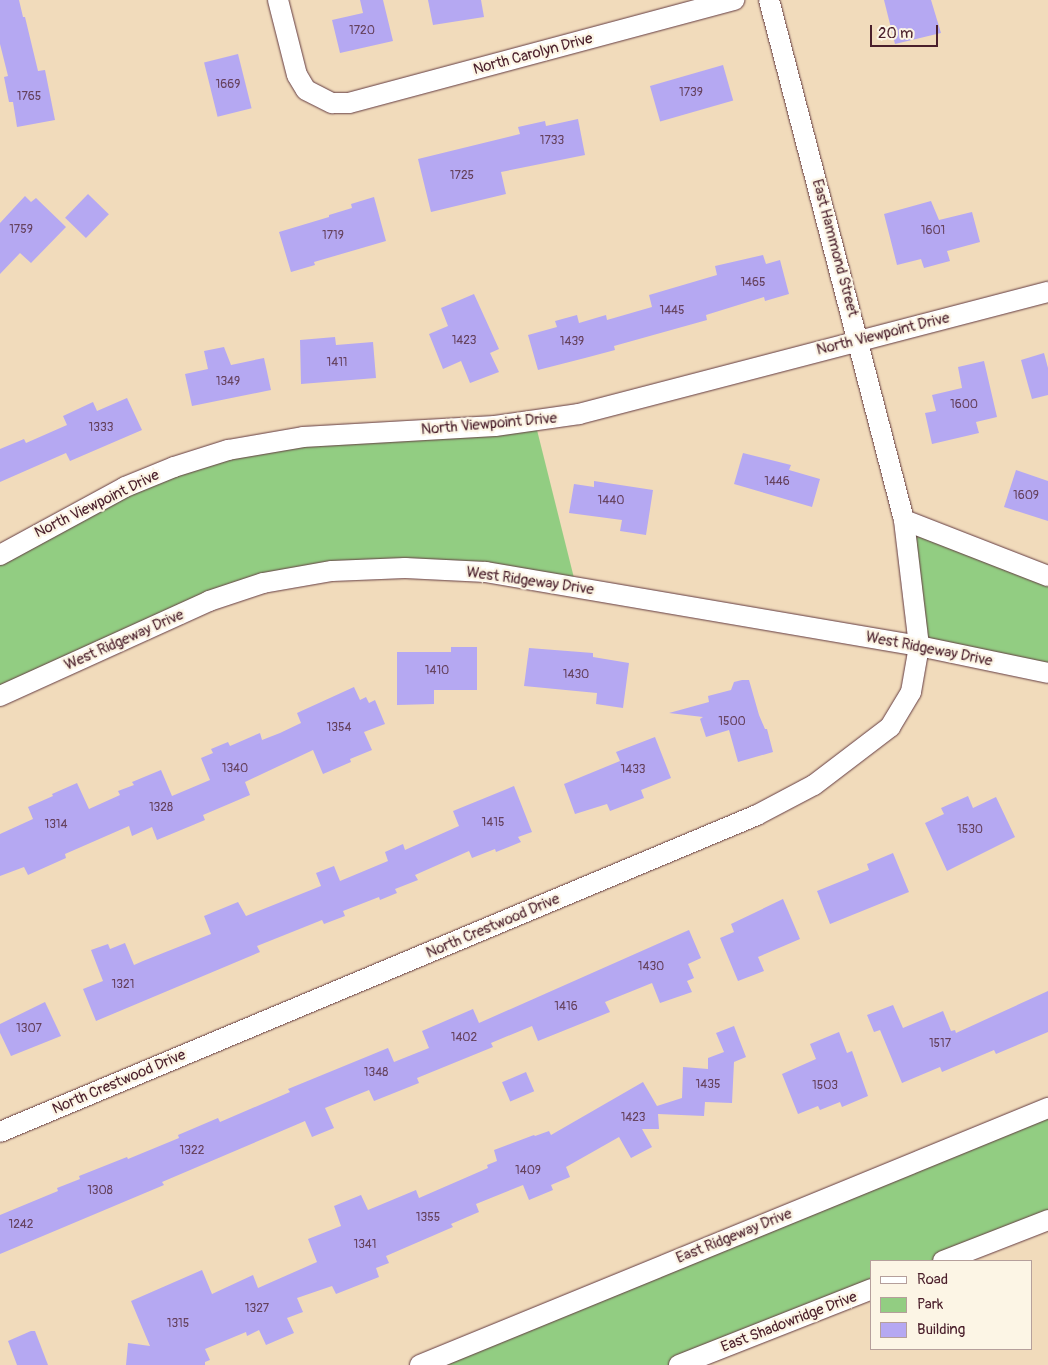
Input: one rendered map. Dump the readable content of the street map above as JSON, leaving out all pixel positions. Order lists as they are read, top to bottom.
{
  "streets": {
    "street": [
      "North Carolyn Drive",
      "East Hammond Street",
      "North Viewpoint Drive",
      "West Ridgeway Drive",
      "North Crestwood Drive",
      "East Ridgeway Drive",
      "East Shadowridge Drive"
    ]
  },
  "crossings": [
    ["East Hammond Street", "North Viewpoint Drive"],
    ["East Hammond Street", "West Ridgeway Drive"],
    ["East Hammond Street", "North Crestwood Drive"],
    ["West Ridgeway Drive", "North Crestwood Drive"]
  ],
  "house_numbers": [
    "1720",
    "1669",
    "1739",
    "1765",
    "1733",
    "1725",
    "1759",
    "1601",
    "1719",
    "1465",
    "1445",
    "1423",
    "1439",
    "1411",
    "1349",
    "1600",
    "1333",
    "1446",
    "1609",
    "1440",
    "1410",
    "1430",
    "1500",
    "1354",
    "1340",
    "1433",
    "1328",
    "1415",
    "1314",
    "1530",
    "1430",
    "1321",
    "1416",
    "1307",
    "1402",
    "1517",
    "1348",
    "1435",
    "1503",
    "1423",
    "1322",
    "1409",
    "1308",
    "1355",
    "1242",
    "1341",
    "1327",
    "1315"
  ],
  "legend": ["Road", "Park", "Building"],
  "scale_bar": "20 m"
}
